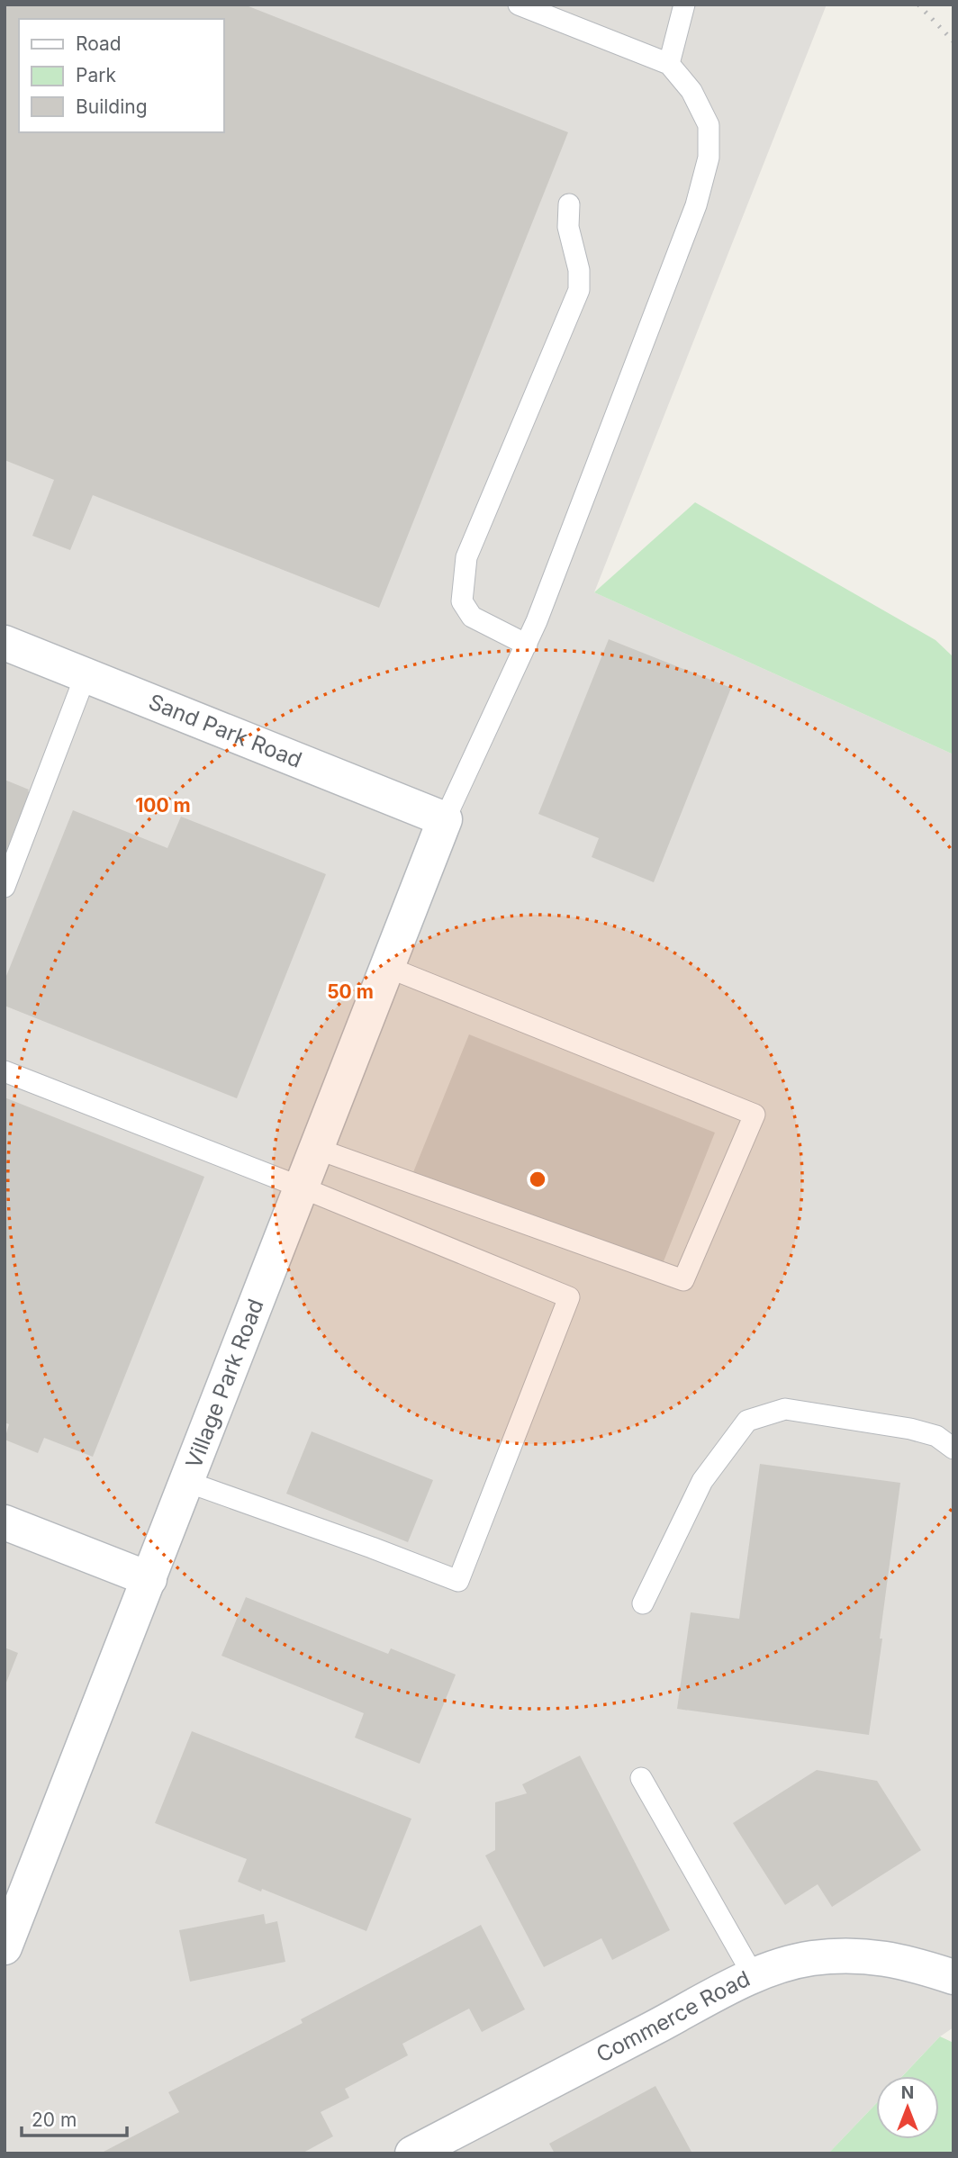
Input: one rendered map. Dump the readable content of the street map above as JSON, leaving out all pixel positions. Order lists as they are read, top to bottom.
{
  "streets": {
    "street": ["Sand Park Road", "Village Park Road", "Commerce Road"]
  },
  "crossings": [
    ["Sand Park Road", "Village Park Road"]
  ],
  "legend": ["Road", "Park", "Building"],
  "scale_bar": "20 m",
  "north": "top",
  "rings": ["100 m", "50 m"]
}
